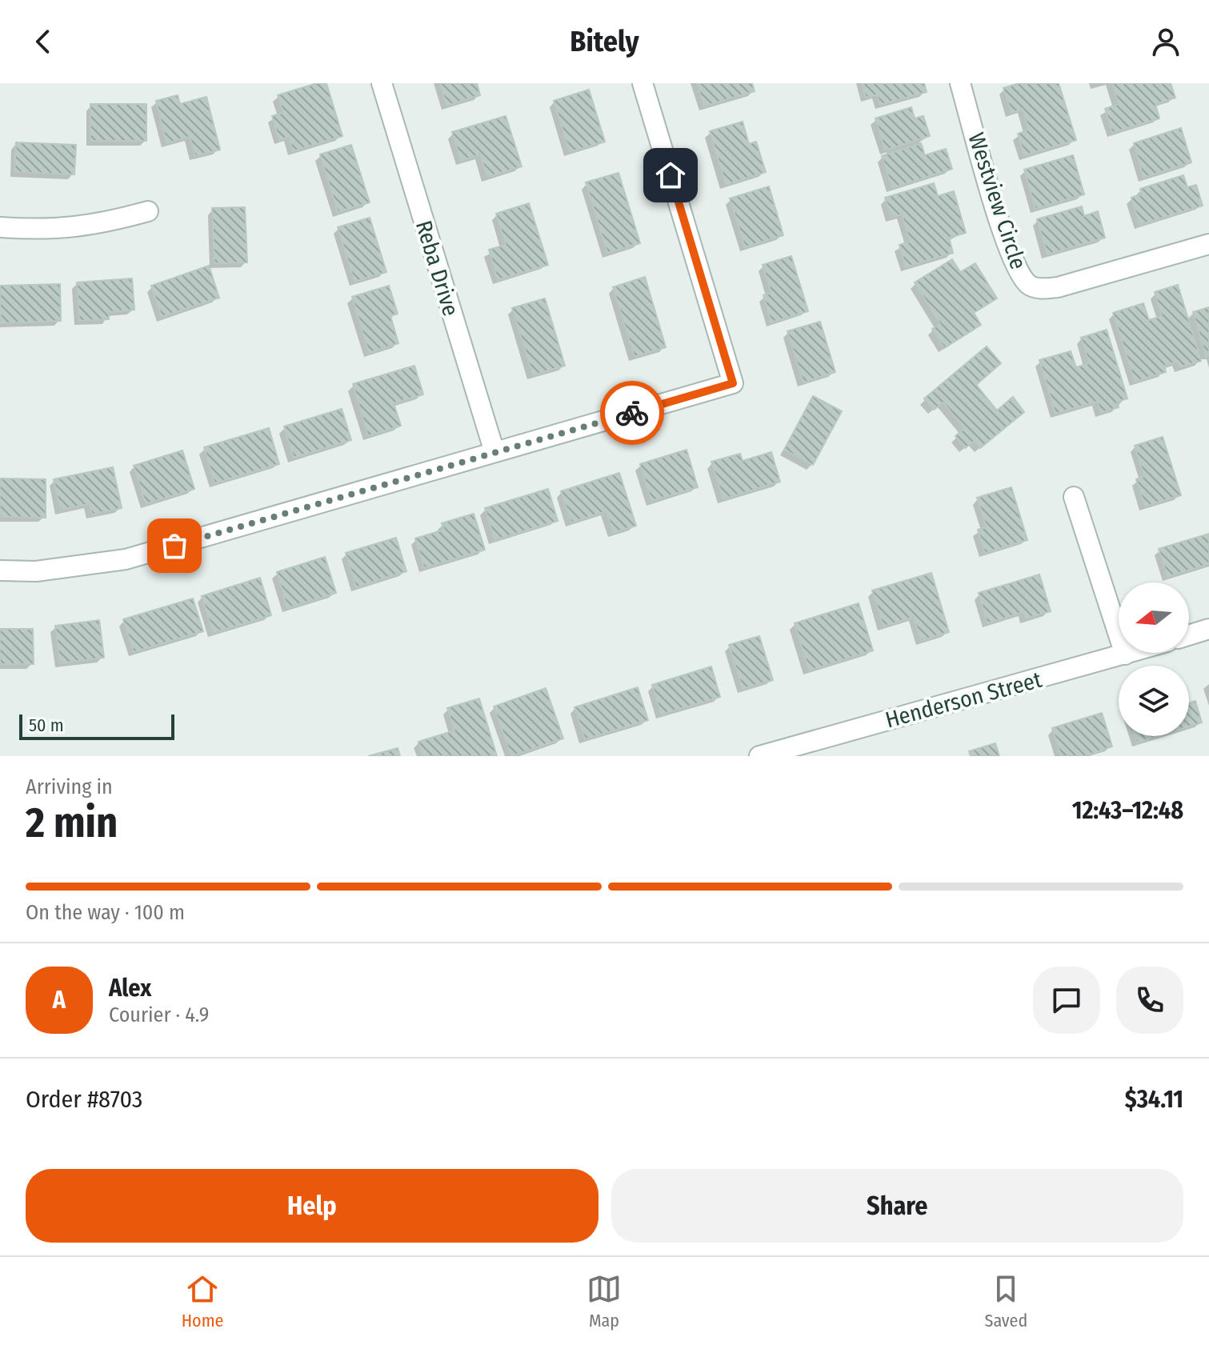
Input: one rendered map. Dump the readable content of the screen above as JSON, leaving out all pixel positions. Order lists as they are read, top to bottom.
{
  "streets": {
    "street": ["Westview Circle", "Reba Drive", "Henderson Street"]
  },
  "scale_bar": "50 m",
  "north": "left",
  "page": {
    "header": "Bitely",
    "scale": "50 m",
    "heading": ["2 min", "Arriving in", "12:43–12:48"],
    "panel": [
      "Alex",
      "Courier · 4.9",
      "Order #8703",
      "$34.11"
    ],
    "bar": "On the way · 100 m",
    "round": "A",
    "buttons": ["Help", "Share"],
    "tabs": ["Home", "Map", "Saved"]
  }
}
